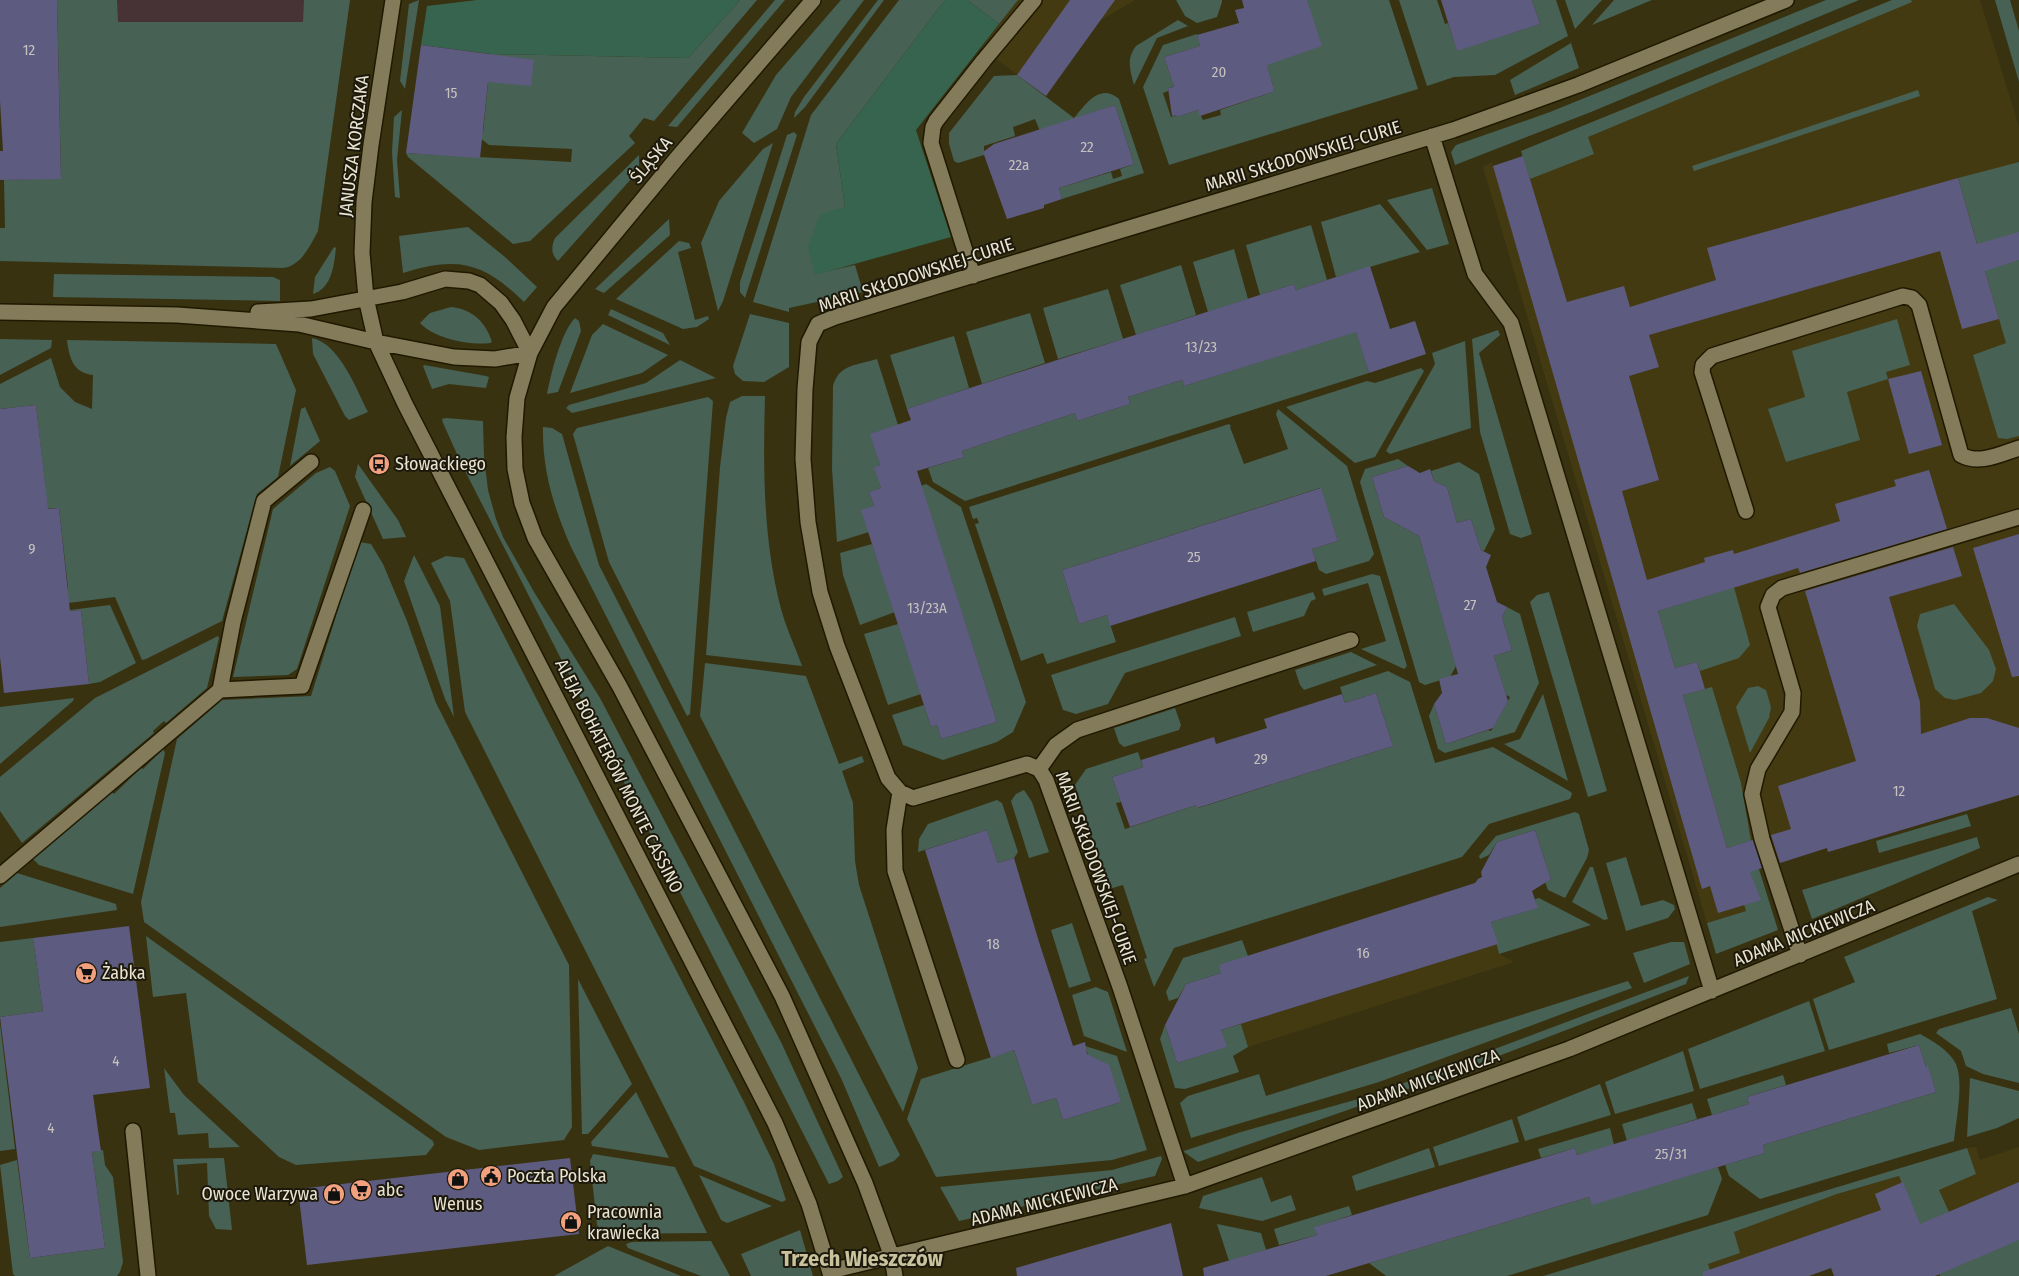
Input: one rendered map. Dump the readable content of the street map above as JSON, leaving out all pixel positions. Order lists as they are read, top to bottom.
{
  "streets": {
    "street": [
      "JANUSZA KORCZAKA",
      "MARII SKŁODOWSKIEJ-CURIE",
      "ŚLĄSKA",
      "ALEJA BOHATERÓW MONTE CASSINO",
      "ADAMA MICKIEWICZA"
    ]
  },
  "crossings": [
    ["JANUSZA KORCZAKA", "ALEJA BOHATERÓW MONTE CASSINO"],
    ["MARII SKŁODOWSKIEJ-CURIE", "ADAMA MICKIEWICZA"],
    ["ALEJA BOHATERÓW MONTE CASSINO", "ADAMA MICKIEWICZA"]
  ],
  "districts": ["Trzech Wieszczów"],
  "places": {
    "bus stop": ["Słowackiego"],
    "supermarket": ["Żabka", "abc"],
    "public building": ["Poczta Polska"],
    "shop": ["Wenus", "Owoce Warzywa", "Pracownia krawiecka"]
  },
  "house_numbers": [
    "12",
    "20",
    "15",
    "22",
    "22a",
    "13/23",
    "9",
    "25",
    "27",
    "13/23A",
    "29",
    "12",
    "18",
    "16",
    "4",
    "4",
    "25/31"
  ]
}
